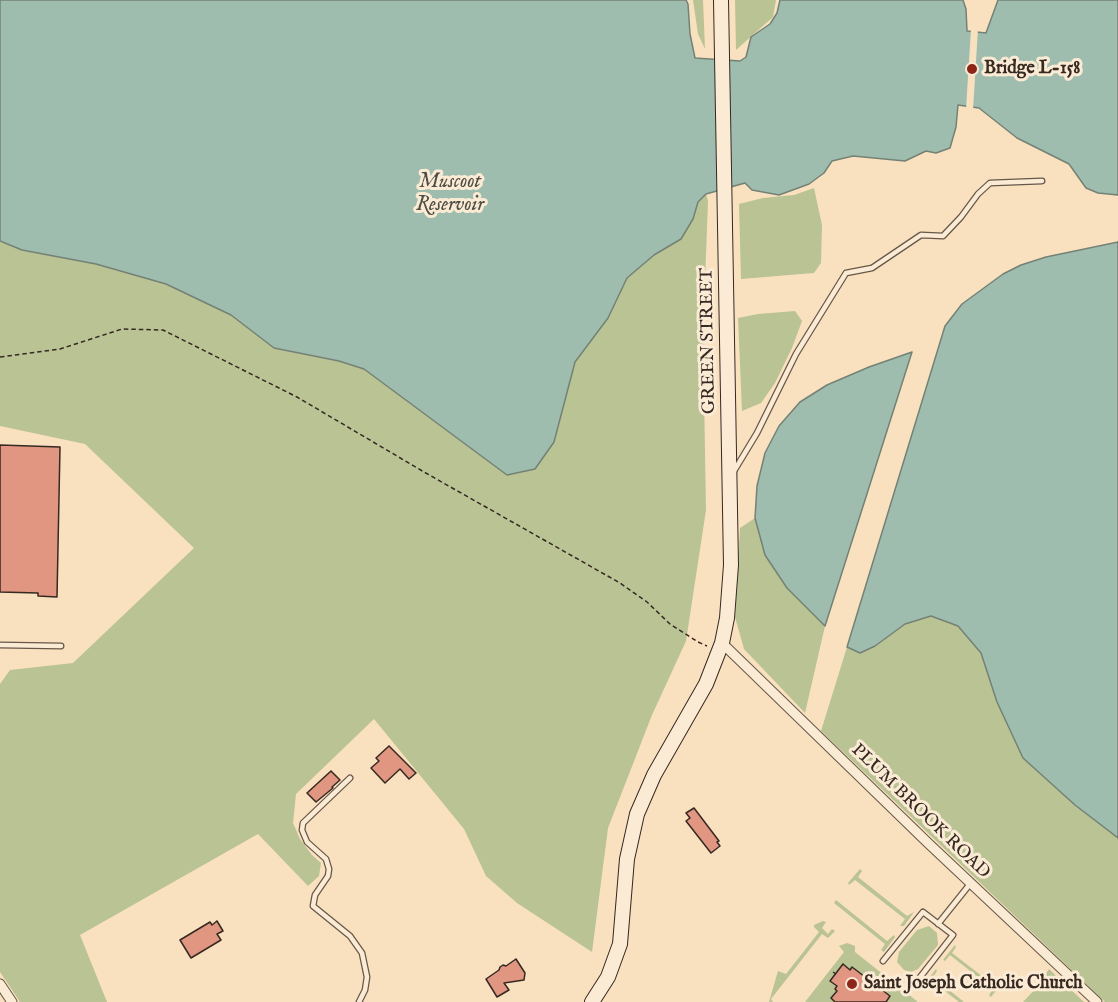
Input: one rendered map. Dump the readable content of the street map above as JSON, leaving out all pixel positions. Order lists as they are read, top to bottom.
{
  "streets": {
    "main road": ["GREEN STREET"],
    "street": ["PLUM BROOK ROAD"]
  },
  "crossings": [
    ["GREEN STREET", "PLUM BROOK ROAD"]
  ],
  "water": ["Muscoot Reservoir"],
  "places": ["Bridge L-158", "Saint Joseph Catholic Church"]
}
